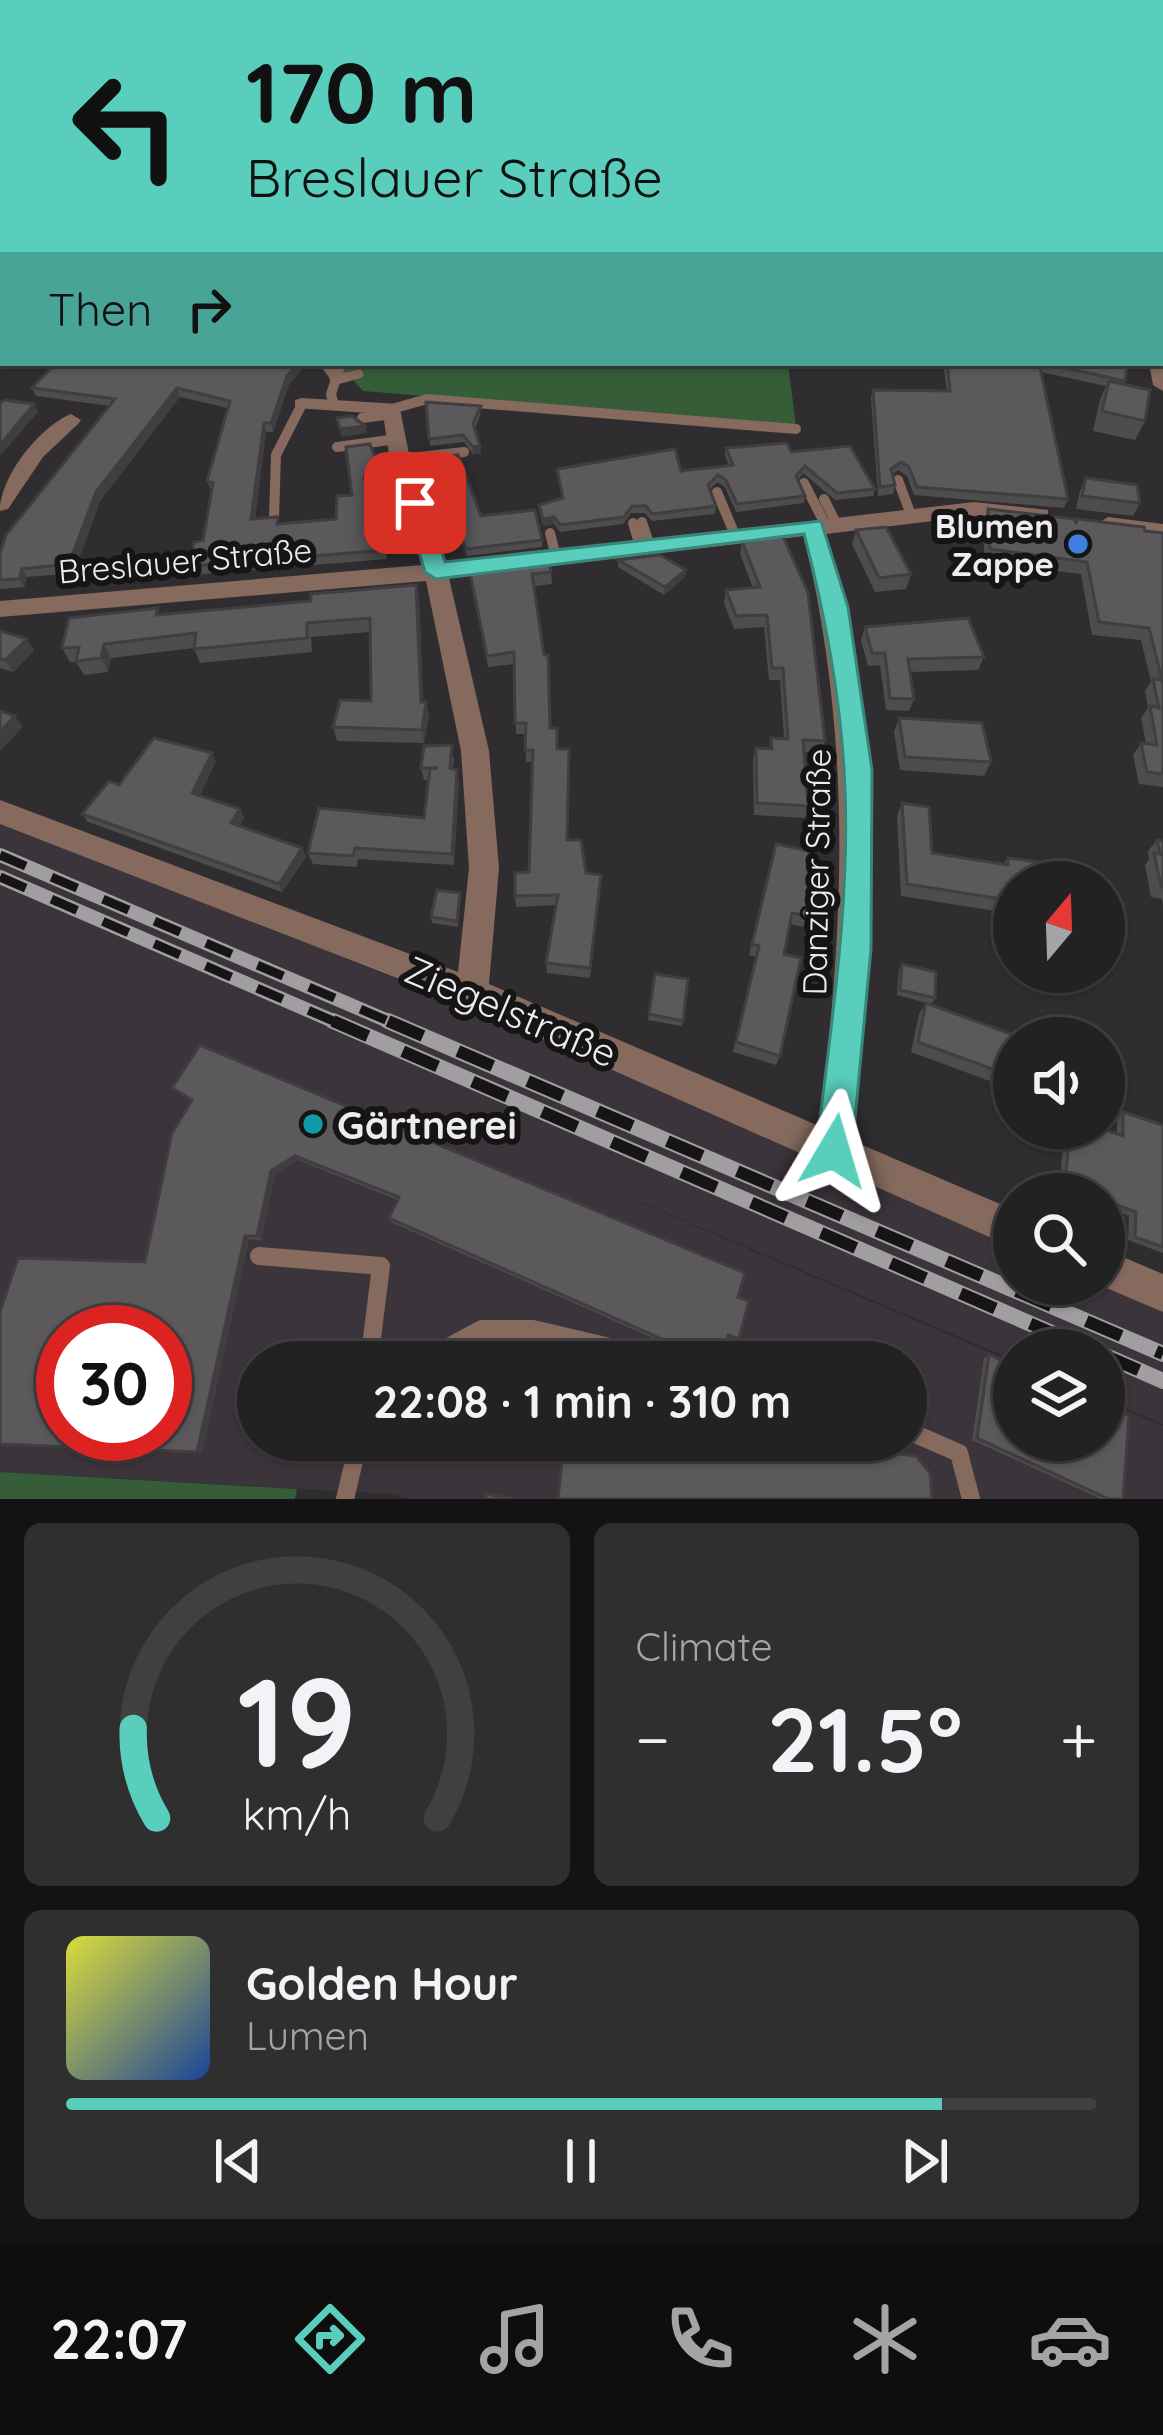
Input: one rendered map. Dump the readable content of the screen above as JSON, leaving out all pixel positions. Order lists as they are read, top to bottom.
{
  "streets": {
    "street": ["Breslauer Straße", "Danziger Straße", "Ziegelstraße"]
  },
  "crossings": [
    ["Breslauer Straße", "Danziger Straße"],
    ["Danziger Straße", "Ziegelstraße"]
  ],
  "places": ["Blumen Zappe", "Gärtnerei"],
  "north": "top",
  "page": {
    "turn": ["170 m", "Breslauer Straße"],
    "then": "Then",
    "limit": "30",
    "trip": "22:08 · 1 min · 310 m",
    "tile": "Climate",
    "heat": ["−", "21.5°", "+"],
    "song": ["Golden Hour", "Lumen"],
    "tabs": "22:07",
    "gauge": ["19", "km/h"]
  }
}
